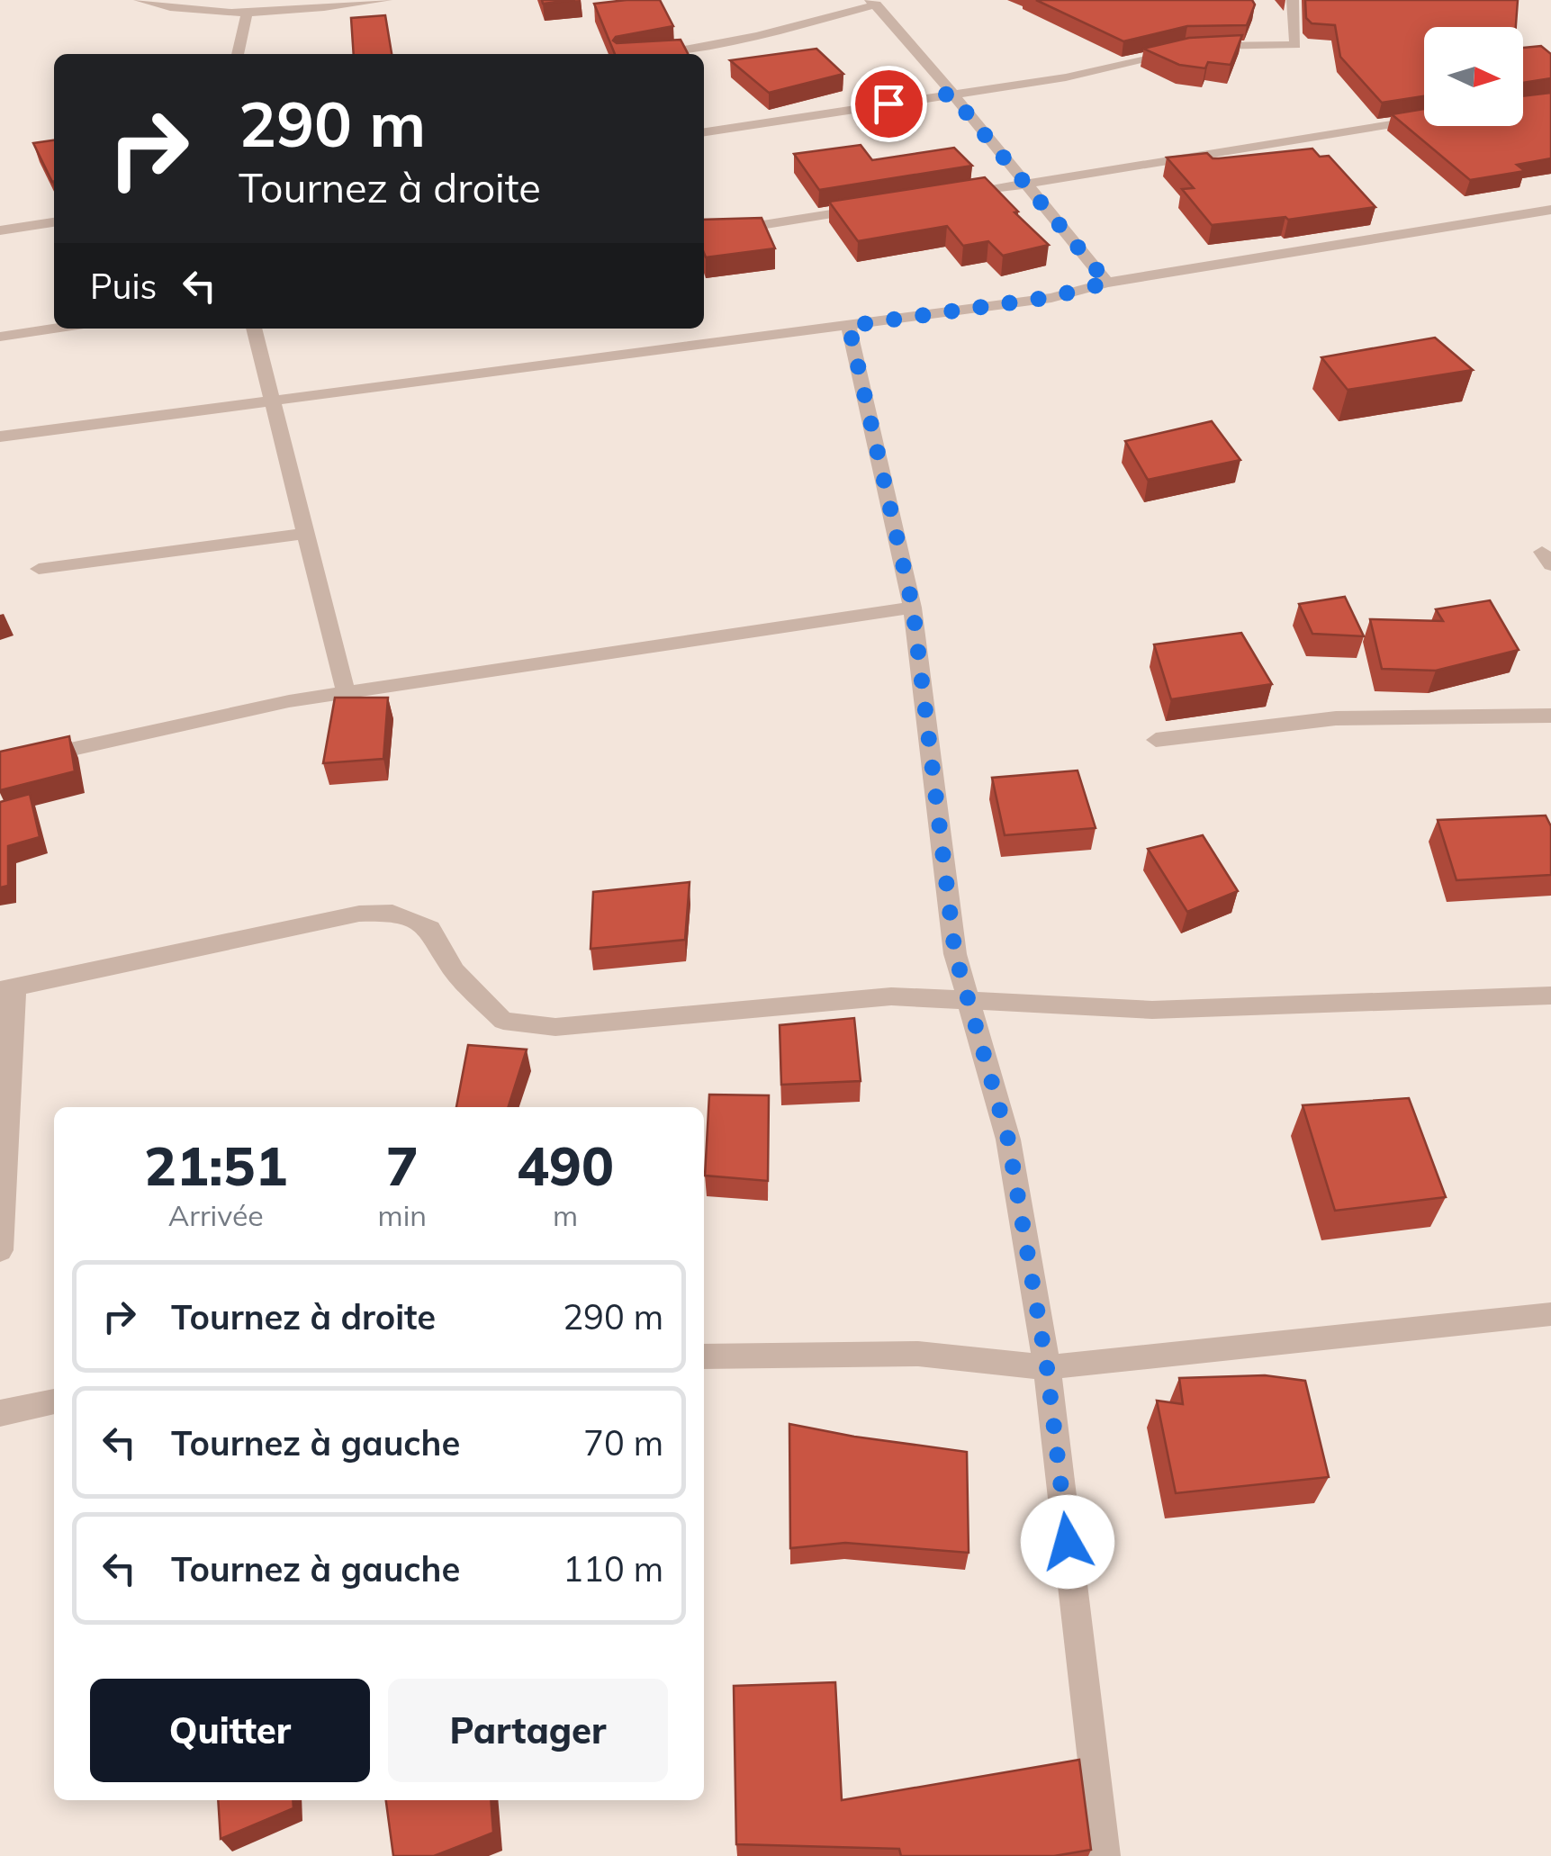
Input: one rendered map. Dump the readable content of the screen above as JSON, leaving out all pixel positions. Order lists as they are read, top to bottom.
{
  "north": "right",
  "page": {
    "turn": ["290 m", "Tournez à droite"],
    "then": "Puis",
    "eta": [
      "21:51",
      "Arrivée",
      "7",
      "min",
      "490",
      "m"
    ],
    "list": [
      {
        "name": "Tournez à droite",
        "value": "290 m"
      },
      {
        "name": "Tournez à gauche",
        "value": "70 m"
      },
      {
        "name": "Tournez à gauche",
        "value": "110 m"
      }
    ],
    "buttons": ["Quitter", "Partager"]
  }
}
